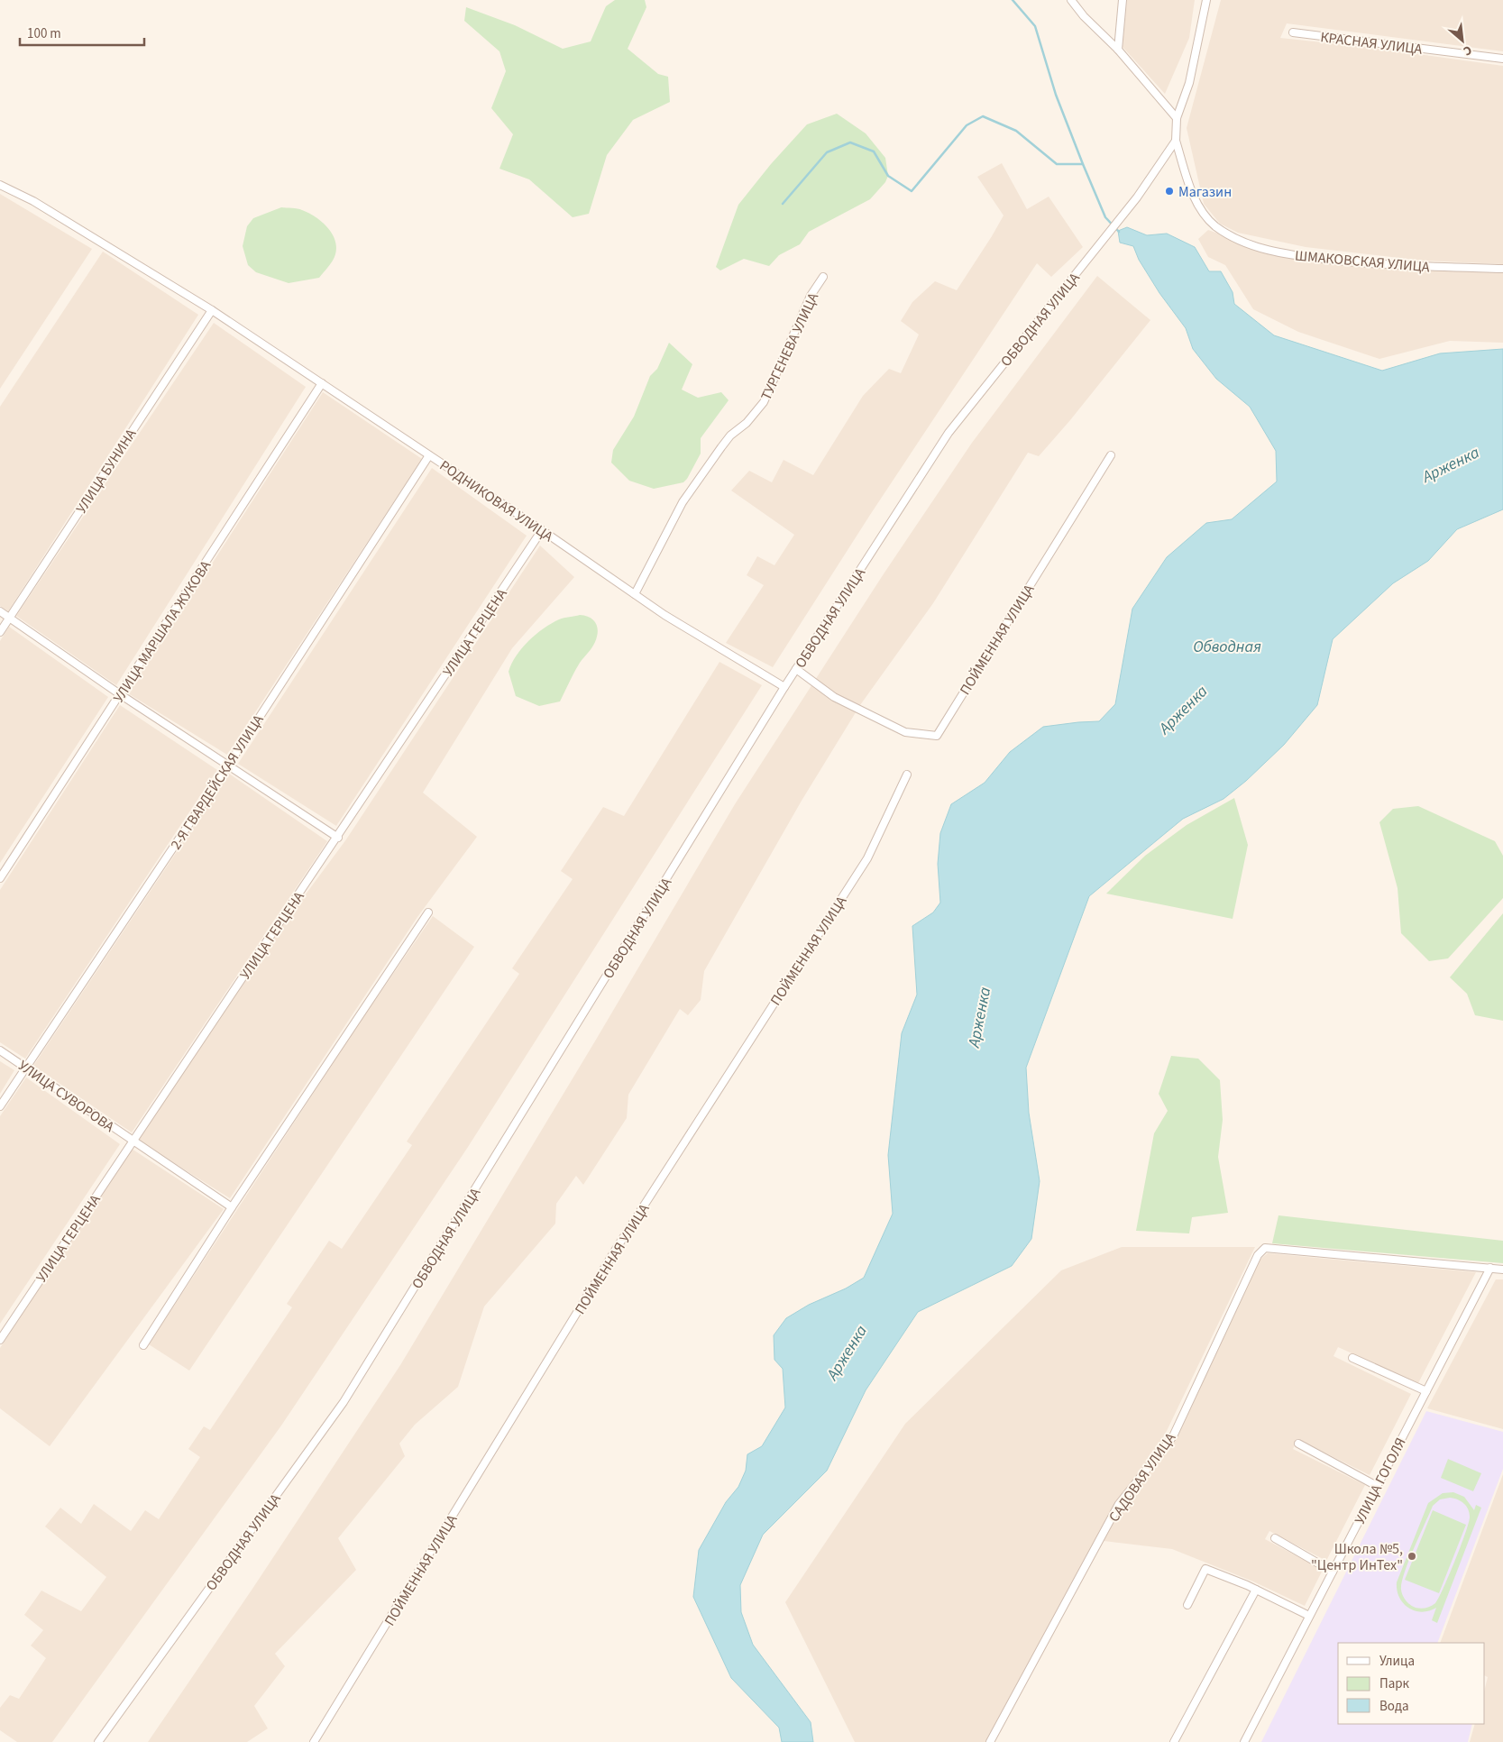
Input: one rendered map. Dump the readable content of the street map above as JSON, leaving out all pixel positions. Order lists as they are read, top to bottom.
{
  "streets": {
    "street": [
      "КРАСНАЯ УЛИЦА",
      "ШМАКОВСКАЯ УЛИЦА",
      "ОБВОДНАЯ УЛИЦА",
      "ТУРГЕНЕВА УЛИЦА",
      "УЛИЦА БУНИНА",
      "РОДНИКОВАЯ УЛИЦА",
      "УЛИЦА МАРШАЛА ЖУКОВА",
      "УЛИЦА ГЕРЦЕНА",
      "ПОЙМЕННАЯ УЛИЦА",
      "2-Я ГВАРДЕЙСКАЯ УЛИЦА",
      "УЛИЦА СУВОРОВА",
      "САДОВАЯ УЛИЦА",
      "УЛИЦА ГОГОЛЯ"
    ]
  },
  "crossings": [
    ["ШМАКОВСКАЯ УЛИЦА", "ОБВОДНАЯ УЛИЦА"],
    ["ОБВОДНАЯ УЛИЦА", "РОДНИКОВАЯ УЛИЦА"],
    ["ОБВОДНАЯ УЛИЦА", "ПОЙМЕННАЯ УЛИЦА"],
    ["ТУРГЕНЕВА УЛИЦА", "РОДНИКОВАЯ УЛИЦА"],
    ["УЛИЦА БУНИНА", "РОДНИКОВАЯ УЛИЦА"],
    ["РОДНИКОВАЯ УЛИЦА", "УЛИЦА МАРШАЛА ЖУКОВА"],
    ["РОДНИКОВАЯ УЛИЦА", "УЛИЦА ГЕРЦЕНА"],
    ["РОДНИКОВАЯ УЛИЦА", "2-Я ГВАРДЕЙСКАЯ УЛИЦА"],
    ["УЛИЦА ГЕРЦЕНА", "УЛИЦА СУВОРОВА"],
    ["2-Я ГВАРДЕЙСКАЯ УЛИЦА", "УЛИЦА СУВОРОВА"],
    ["САДОВАЯ УЛИЦА", "УЛИЦА ГОГОЛЯ"]
  ],
  "water": ["Арженка", "Обводная"],
  "places": ["Магазин", "Школа №5, \"Центр ИнТех\""],
  "legend": ["Улица", "Парк", "Вода"],
  "scale_bar": "100 m",
  "north": "bottom right"
}
